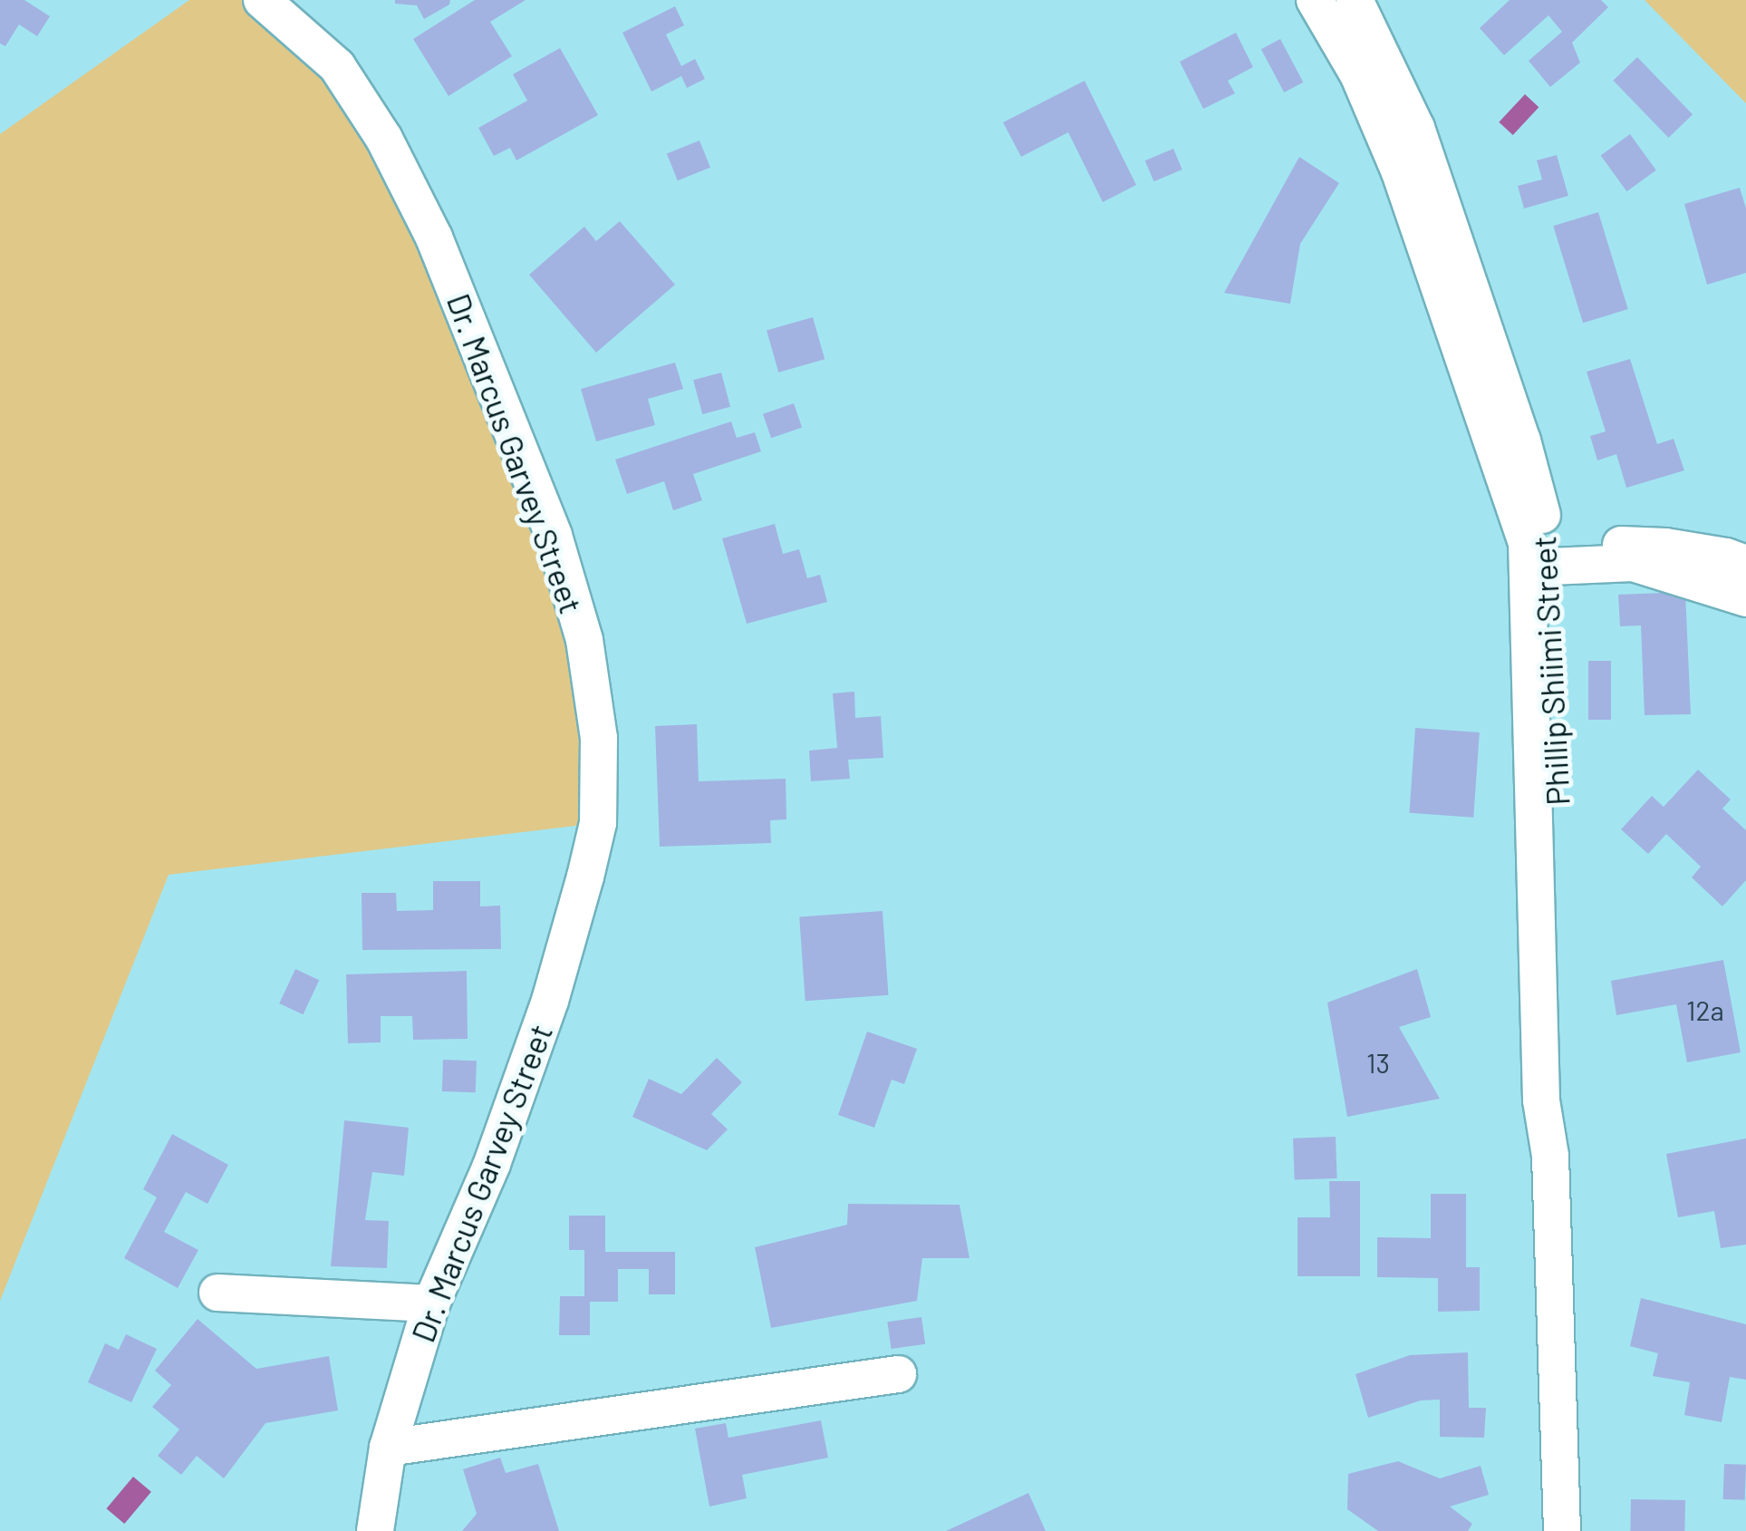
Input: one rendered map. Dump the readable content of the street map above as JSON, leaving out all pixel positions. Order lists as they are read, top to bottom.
{
  "streets": {
    "street": ["Dr. Marcus Garvey Street", "Phillip Shiimi Street"]
  },
  "house_numbers": ["12a", "13"]
}
